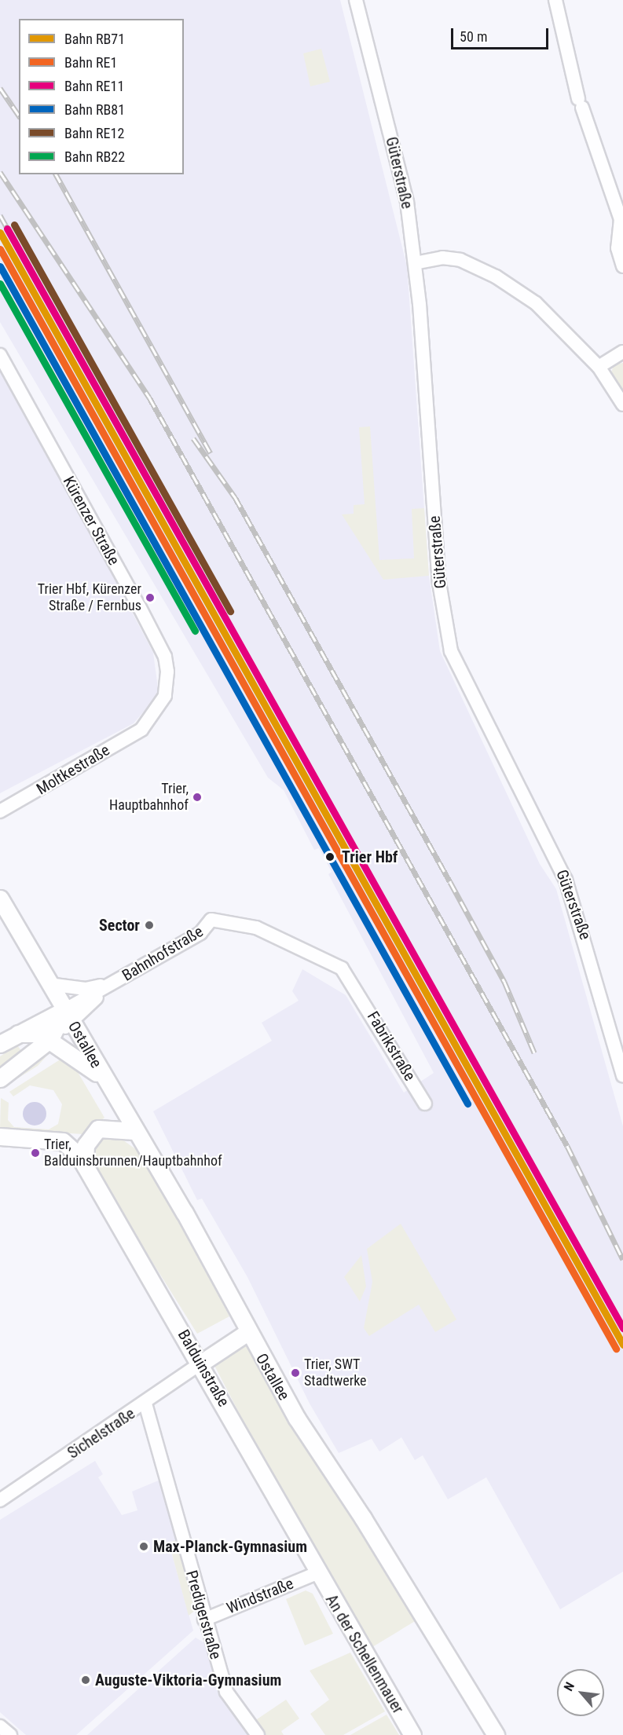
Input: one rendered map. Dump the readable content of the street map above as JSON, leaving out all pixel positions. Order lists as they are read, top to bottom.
{
  "streets": {
    "main road": ["Ostallee", "Balduinstraße", "An der Schellenmauer"],
    "street": [
      "Güterstraße",
      "Kürenzer Straße",
      "Moltkestraße",
      "Bahnhofstraße",
      "Fabrikstraße",
      "Sichelstraße",
      "Windstraße",
      "Predigerstraße"
    ]
  },
  "crossings": [
    ["Kürenzer Straße", "Moltkestraße"],
    ["Bahnhofstraße", "Ostallee"],
    ["Bahnhofstraße", "Fabrikstraße"],
    ["Balduinstraße", "Sichelstraße"],
    ["Balduinstraße", "Windstraße"],
    ["Balduinstraße", "An der Schellenmauer"],
    ["Sichelstraße", "Predigerstraße"],
    ["Windstraße", "Predigerstraße"],
    ["Windstraße", "An der Schellenmauer"]
  ],
  "places": [
    "Trier Hbf, Kürenzer Straße / Fernbus",
    "Trier, Hauptbahnhof",
    "Trier Hbf",
    "Sector",
    "Trier, Balduinsbrunnen/Hauptbahnhof",
    "Trier, SWT Stadtwerke",
    "Max-Planck-Gymnasium",
    "Auguste-Viktoria-Gymnasium"
  ],
  "lines": [
    "rail line RE12",
    "rail line RE11",
    "rail line RB71",
    "rail line RE1",
    "rail line RB81",
    "rail line RB22"
  ],
  "legend": [
    "Bahn RB71",
    "Bahn RE1",
    "Bahn RE11",
    "Bahn RB81",
    "Bahn RE12",
    "Bahn RB22"
  ],
  "scale_bar": "50 m",
  "north": "top left"
}
